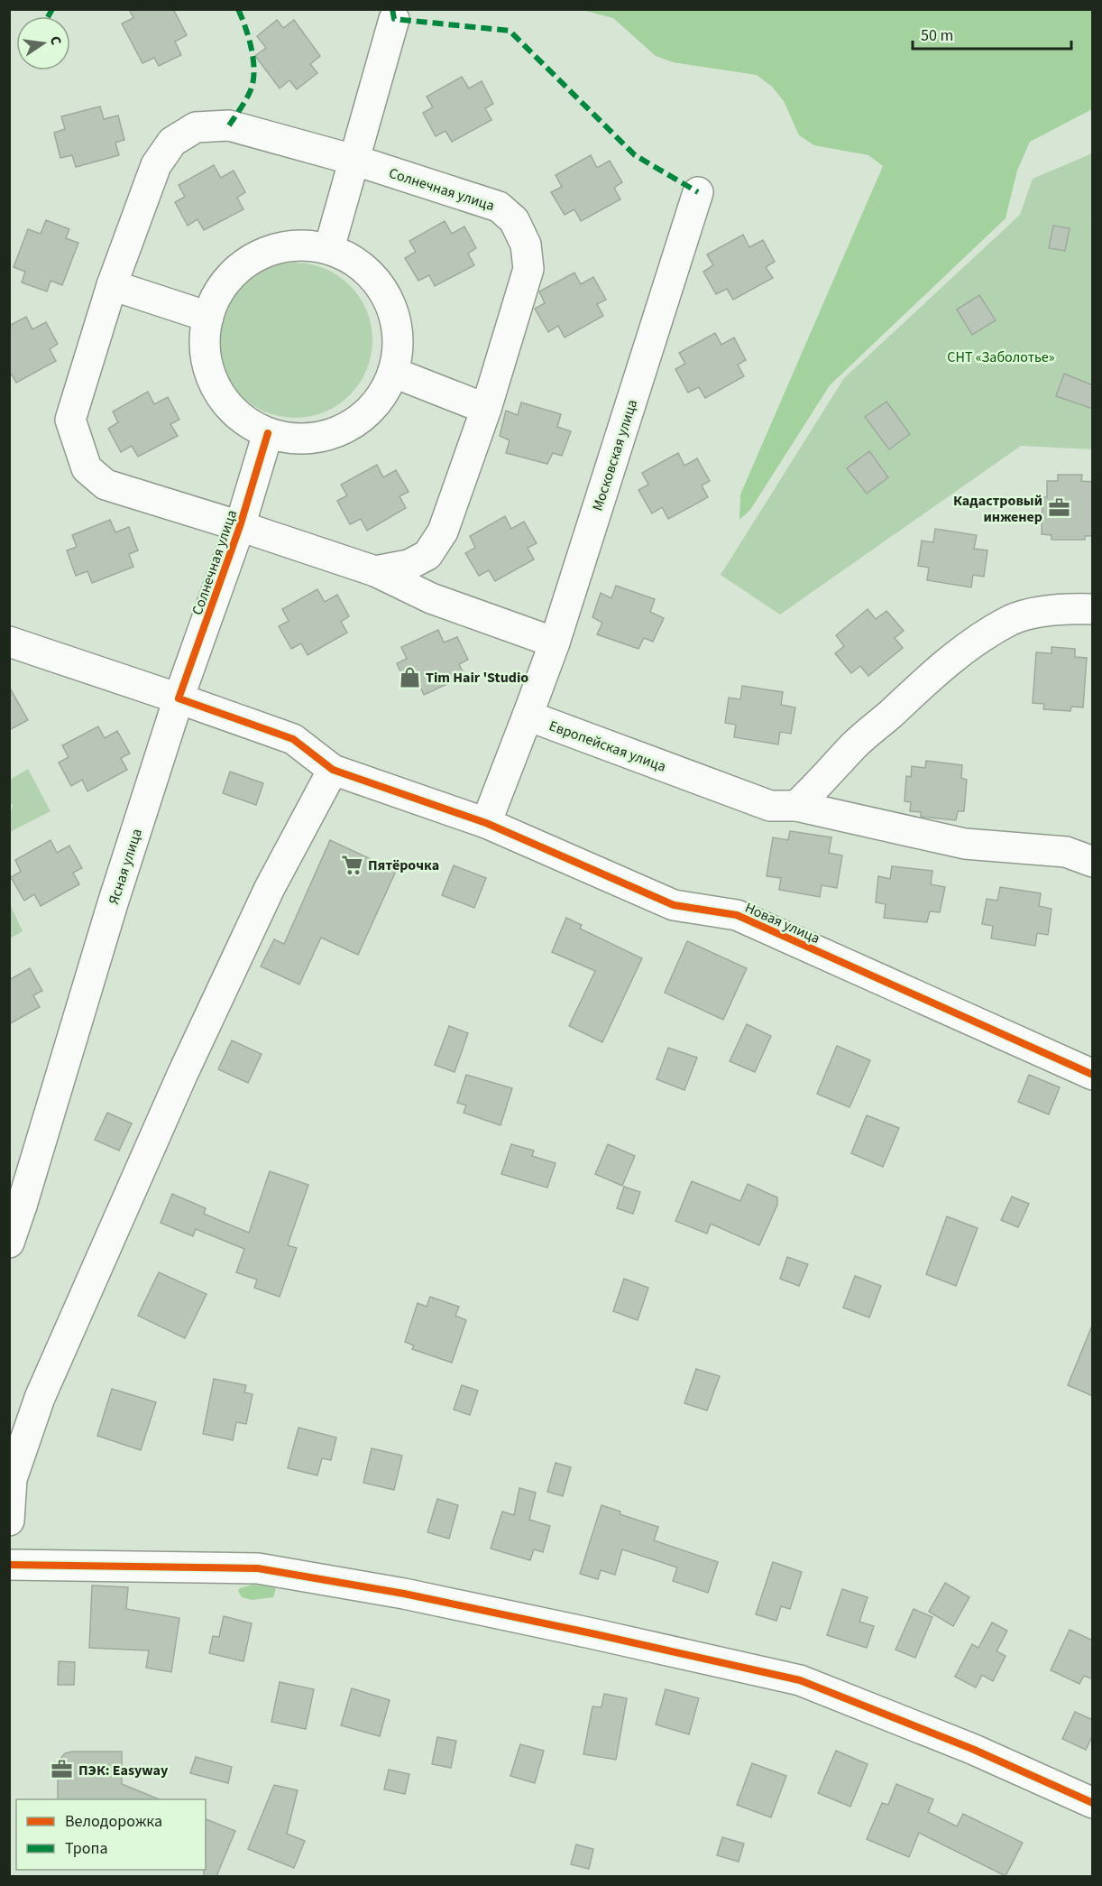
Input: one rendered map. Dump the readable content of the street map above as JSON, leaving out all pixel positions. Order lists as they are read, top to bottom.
{
  "streets": {
    "street": [
      "Солнечная улица",
      "Московская улица",
      "Европейская улица",
      "Ясная улица",
      "Новая улица"
    ]
  },
  "crossings": [
    ["Солнечная улица", "Московская улица"],
    ["Солнечная улица", "Ясная улица"],
    ["Солнечная улица", "Новая улица"],
    ["Московская улица", "Европейская улица"],
    ["Ясная улица", "Новая улица"]
  ],
  "parks": ["СНТ «Заболотье»"],
  "places": {
    "office": ["Кадастровый инженер", "ПЭК: Easyway"],
    "shop": ["Tim Hair 'Studio"],
    "supermarket": ["Пятёрочка"]
  },
  "legend": ["Велодорожка", "Тропа"],
  "scale_bar": "50 m",
  "north": "right"
}
